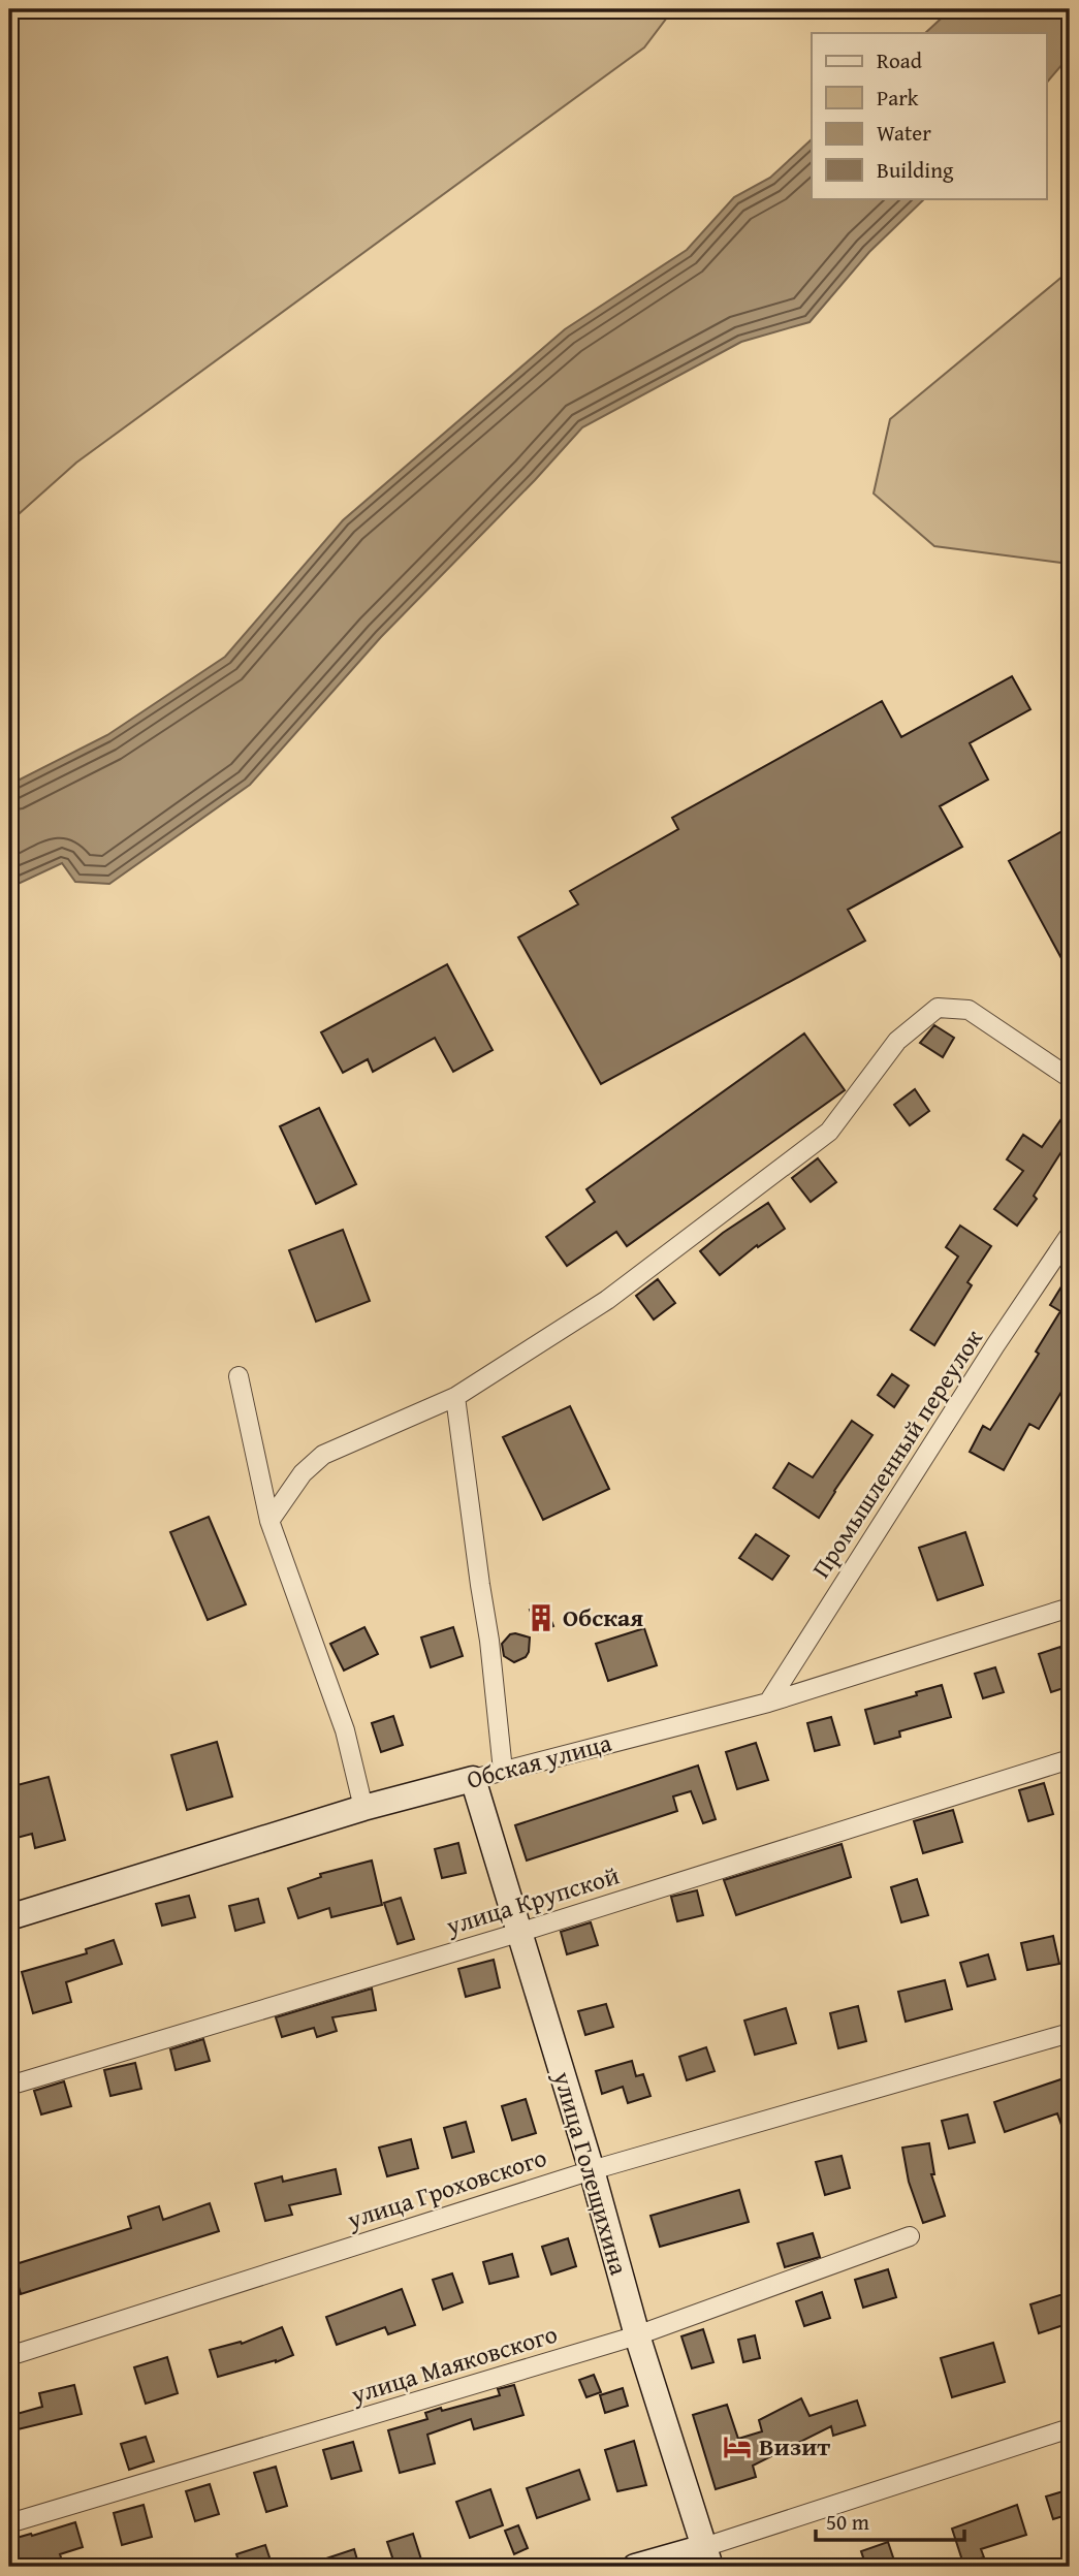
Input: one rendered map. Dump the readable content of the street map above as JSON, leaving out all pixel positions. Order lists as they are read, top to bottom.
{
  "streets": {
    "street": [
      "Промышленный переулок",
      "Обская улица",
      "улица Крупской",
      "улица Голещихина",
      "улица Гроховского",
      "улица Маяковского"
    ]
  },
  "crossings": [
    ["Промышленный переулок", "Обская улица"],
    ["Обская улица", "улица Голещихина"],
    ["улица Крупской", "улица Голещихина"],
    ["улица Голещихина", "улица Гроховского"],
    ["улица Голещихина", "улица Маяковского"]
  ],
  "places": {
    "building": ["Обская"],
    "hotel": ["Визит"]
  },
  "legend": [
    "Road",
    "Park",
    "Water",
    "Building"
  ],
  "scale_bar": "50 m"
}
